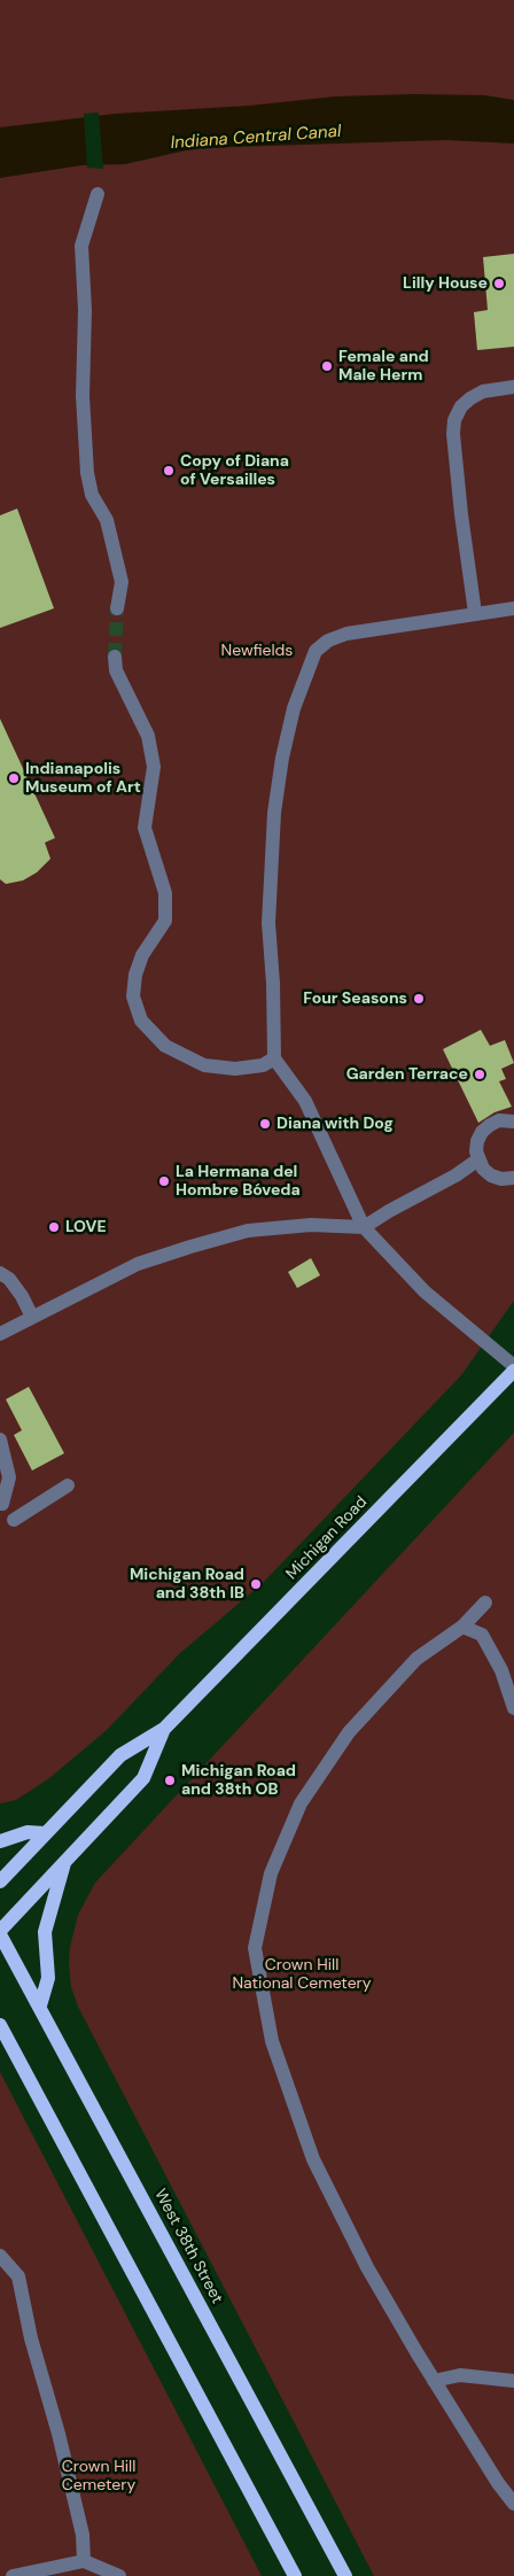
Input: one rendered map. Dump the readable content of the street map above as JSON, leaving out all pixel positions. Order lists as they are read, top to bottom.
{
  "streets": {
    "main road": ["Michigan Road", "West 38th Street"]
  },
  "crossings": [
    ["Michigan Road", "West 38th Street"]
  ],
  "water": ["Indiana Central Canal"],
  "parks": ["Newfields", "Crown Hill National Cemetery", "Crown Hill Cemetery"],
  "places": [
    "Lilly House",
    "Female and Male Herm",
    "Copy of Diana of Versailles",
    "Indianapolis Museum of Art",
    "Four Seasons",
    "Garden Terrace",
    "Diana with Dog",
    "La Hermana del Hombre Bóveda",
    "LOVE",
    "Michigan Road and 38th IB",
    "Michigan Road and 38th OB"
  ]
}
